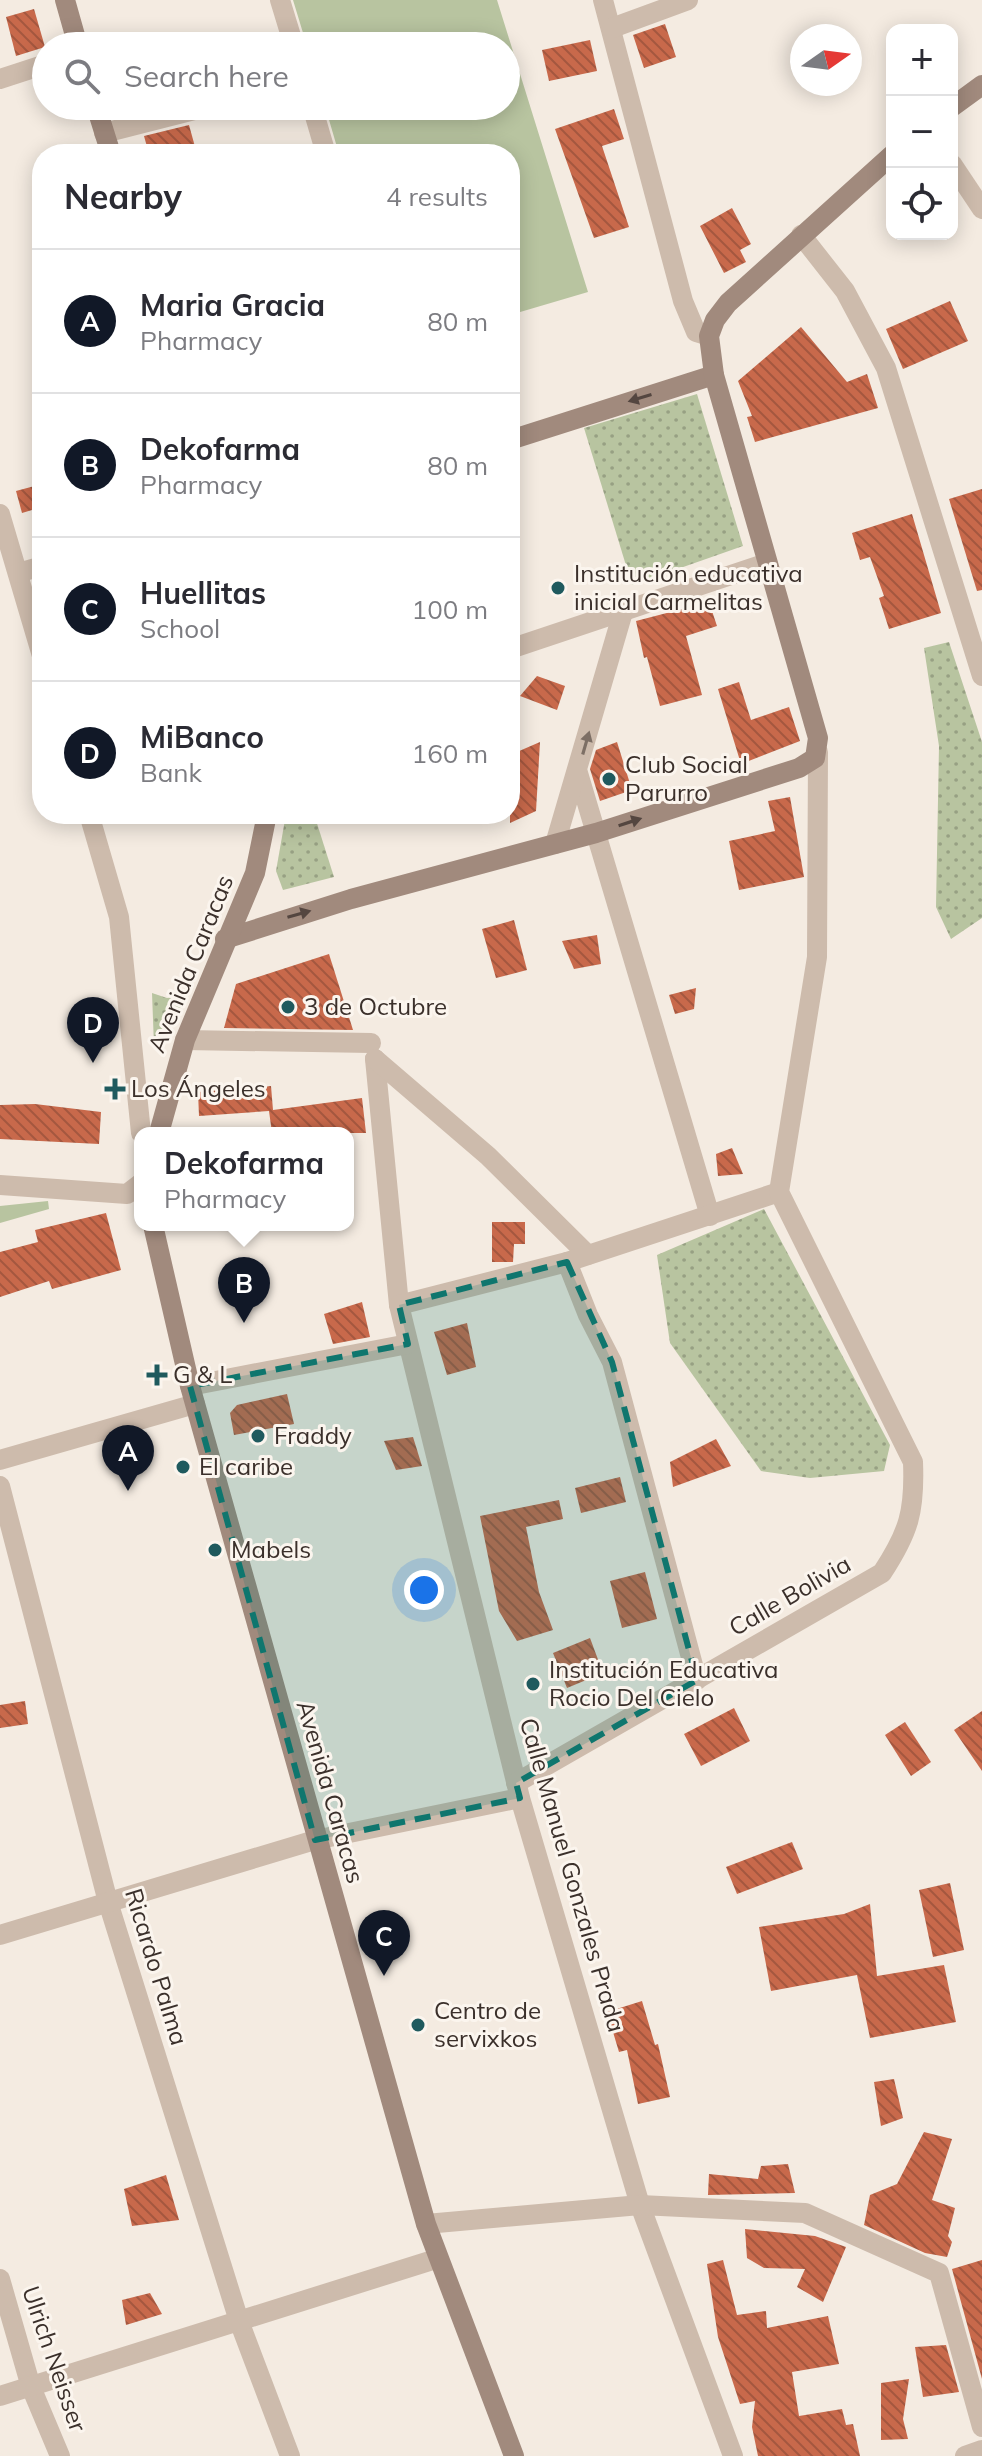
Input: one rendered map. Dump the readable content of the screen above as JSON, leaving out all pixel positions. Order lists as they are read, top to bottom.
{
  "streets": {
    "main road": ["Avenida Caracas"],
    "street": [
      "Calle Bolivia",
      "Calle Manuel Gonzales Prada",
      "Ricardo Palma",
      "Ulrich Neisser"
    ]
  },
  "crossings": [
    ["Avenida Caracas", "Calle Bolivia"],
    ["Calle Bolivia", "Calle Manuel Gonzales Prada"],
    ["Calle Bolivia", "Ricardo Palma"]
  ],
  "places": {
    "other": [
      "Institución educativa inicial Carmelitas",
      "Club Social Parurro",
      "3 de Octubre",
      "Fraddy",
      "El caribe",
      "Mabels",
      "Institución Educativa Rocio Del Cielo",
      "Centro de servixkos"
    ],
    "health": ["Los Ángeles", "G & L"]
  },
  "north": "right",
  "page": {
    "map_buttons": ["+", "−"],
    "search": "Search here",
    "heading": ["Nearby", "4 results"],
    "list": [
      {
        "mark": "A",
        "name": "Maria Gracia",
        "note": "Pharmacy",
        "value": "80 m"
      },
      {
        "mark": "B",
        "name": "Dekofarma",
        "note": "Pharmacy",
        "value": "80 m"
      },
      {
        "mark": "C",
        "name": "Huellitas",
        "note": "School",
        "value": "100 m"
      },
      {
        "mark": "D",
        "name": "MiBanco",
        "note": "Bank",
        "value": "160 m"
      }
    ],
    "pins": [
      "D",
      "B",
      "A",
      "C"
    ],
    "popup": ["Dekofarma", "Pharmacy"]
  }
}
